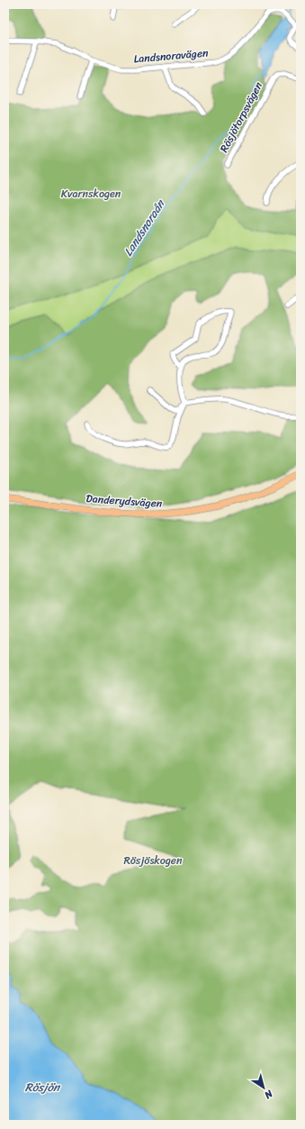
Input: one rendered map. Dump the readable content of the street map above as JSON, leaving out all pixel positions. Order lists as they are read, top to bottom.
{
  "streets": {
    "main road": ["Danderydsvägen"],
    "street": ["Landsnoravägen", "Rösjötorpsvägen"]
  },
  "water": ["Landsnoraån", "Rösjön"],
  "parks": ["Kvarnskogen", "Rösjöskogen"],
  "north": "bottom right"
}
